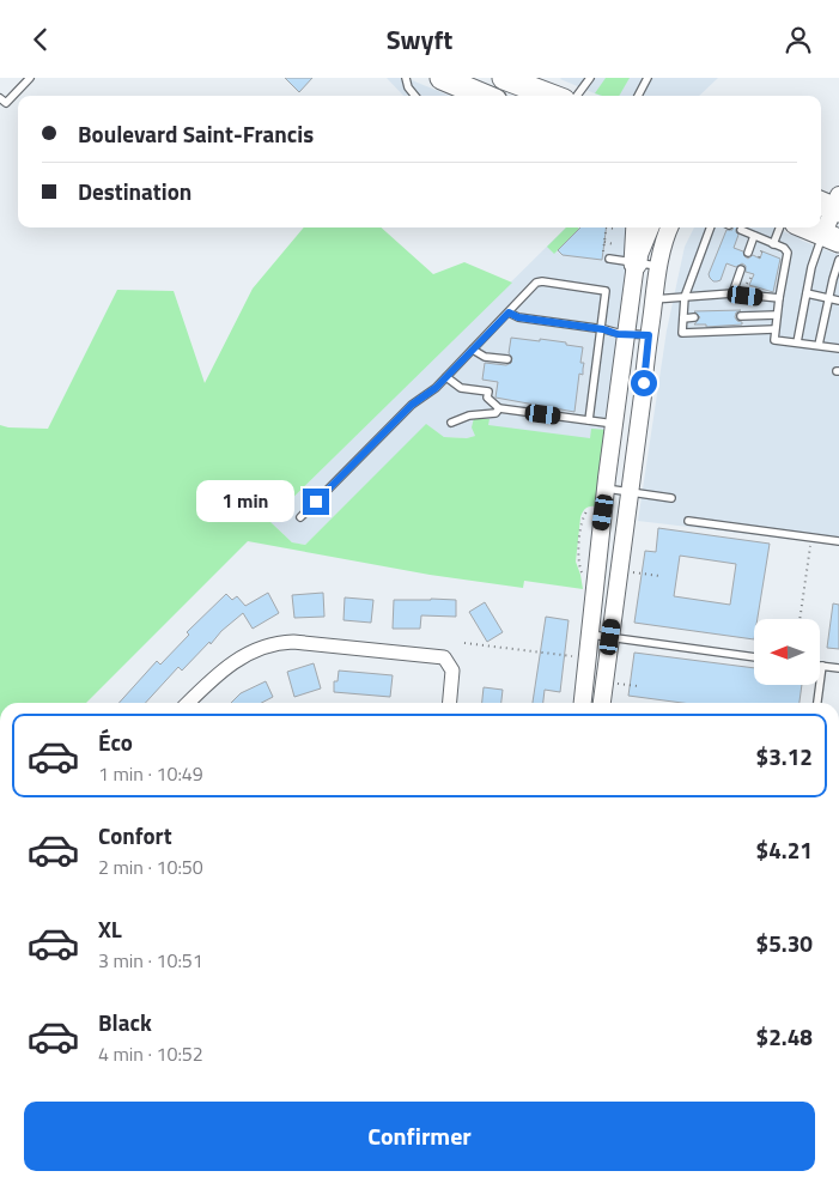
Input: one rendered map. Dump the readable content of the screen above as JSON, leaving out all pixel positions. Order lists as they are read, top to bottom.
{
  "north": "left",
  "page": {
    "header": "Swyft",
    "banner": ["Boulevard Saint-Francis", "Destination"],
    "bubble": "1 min",
    "list": [
      {
        "name": "Éco",
        "note": "1 min · 10:49",
        "value": "$3.12"
      },
      {
        "name": "Confort",
        "note": "2 min · 10:50",
        "value": "$4.21"
      },
      {
        "name": "XL",
        "note": "3 min · 10:51",
        "value": "$5.30"
      },
      {
        "name": "Black",
        "note": "4 min · 10:52",
        "value": "$2.48"
      }
    ],
    "buttons": "Confirmer"
  }
}
